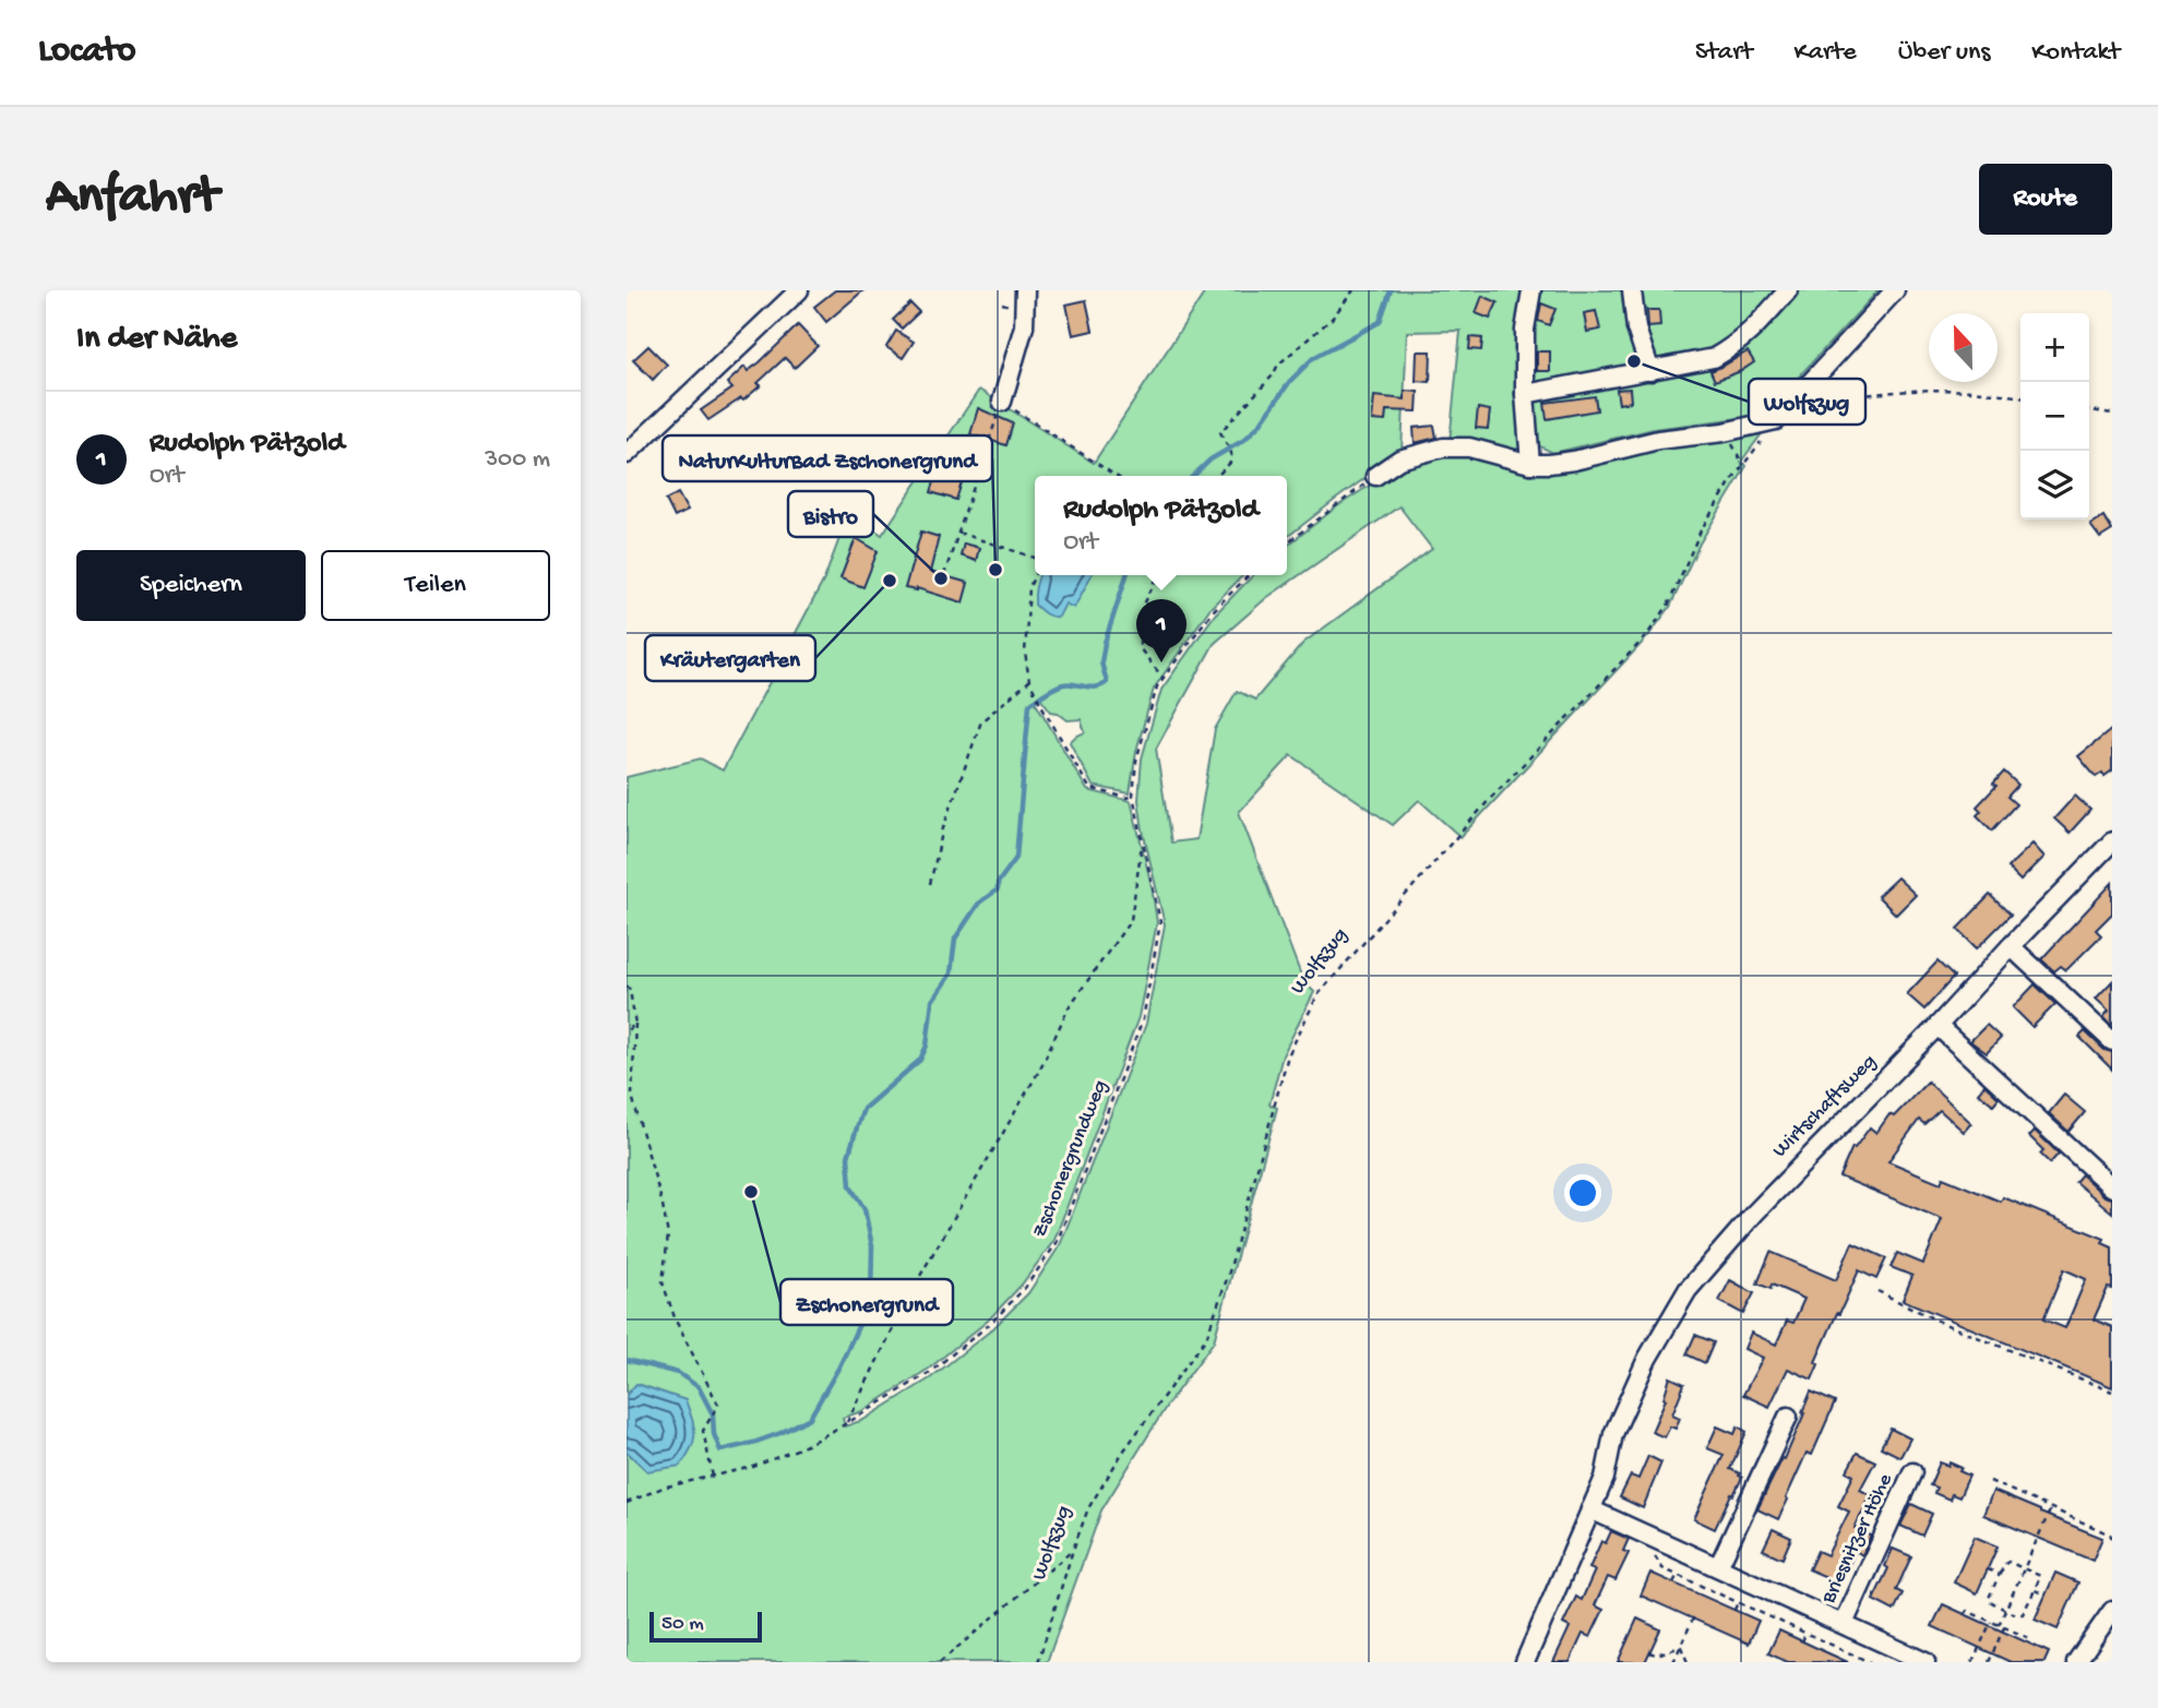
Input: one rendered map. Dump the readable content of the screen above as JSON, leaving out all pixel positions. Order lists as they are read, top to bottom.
{
  "streets": {
    "street": ["Wirtschaftsweg", "Briesnitzer Höhe"],
    "path": ["Wolfszug", "Zschonergrundweg"]
  },
  "crossings": [
    ["Wirtschaftsweg", "Briesnitzer Höhe"]
  ],
  "places": [
    "Wolfszug",
    "NaturKulturBad Zschonergrund",
    "Bistro",
    "Kräutergarten",
    "Zschonergrund"
  ],
  "scale_bar": "50 m",
  "north": "top",
  "page": {
    "header": "Locato",
    "nav": [
      "Start",
      "Karte",
      "Über uns",
      "Kontakt"
    ],
    "buttons": [
      "Route",
      ["Speichern", "Teilen"]
    ],
    "title": "Anfahrt",
    "heading": "In der Nähe",
    "map_buttons": ["+", "−"],
    "list": [
      {
        "mark": "1",
        "name": "Rudolph Pätzold",
        "note": "Ort",
        "value": "300 m"
      }
    ],
    "popup": ["Rudolph Pätzold", "Ort"],
    "pins": "1",
    "scale": "50 m"
  }
}
